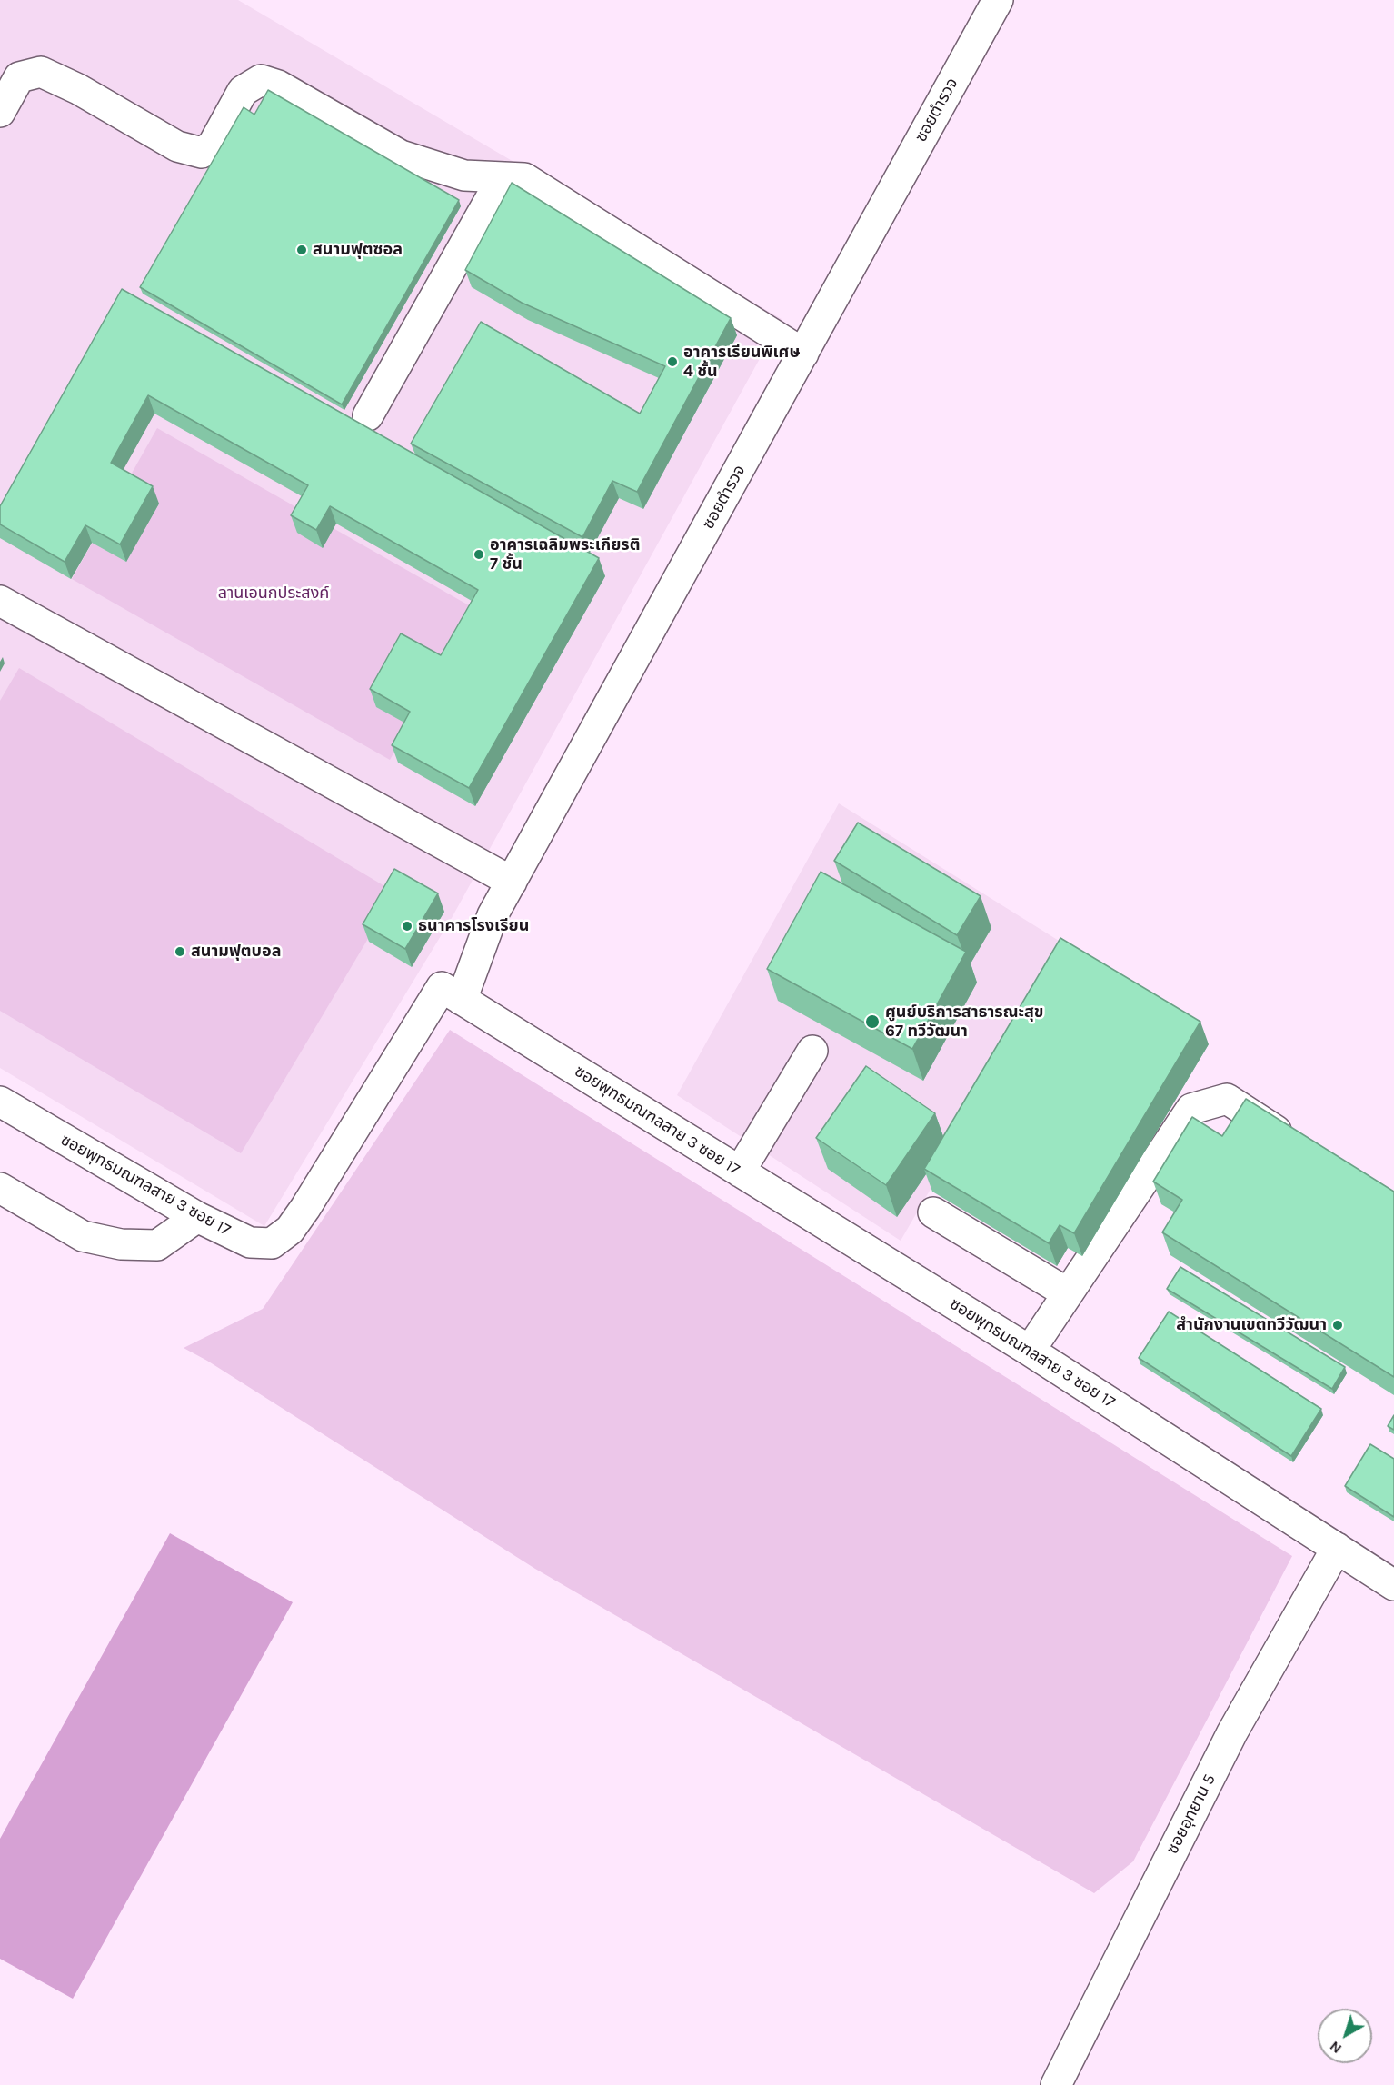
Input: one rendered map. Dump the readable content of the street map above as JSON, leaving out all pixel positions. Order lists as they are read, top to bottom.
{
  "streets": {
    "street": ["ซอยตำรวจ", "ซอยพุทธมณฑลสาย 3 ซอย 17", "ซอยอุทยาน 5"]
  },
  "crossings": [
    ["ซอยตำรวจ", "ซอยพุทธมณฑลสาย 3 ซอย 17"],
    ["ซอยพุทธมณฑลสาย 3 ซอย 17", "ซอยอุทยาน 5"]
  ],
  "parks": ["ลานเอนกประสงค์"],
  "places": [
    "สนามฟุตซอล",
    "อาคารเรียนพิเศษ 4 ชั้น",
    "อาคารเฉลิมพระเกียรติ 7 ชั้น",
    "ธนาคารโรงเรียน",
    "สนามฟุตบอล",
    "ศูนย์บริการสาธารณะสุข 67 ทวีวัฒนา",
    "สำนักงานเขตทวีวัฒนา"
  ],
  "north": "bottom left"
}
